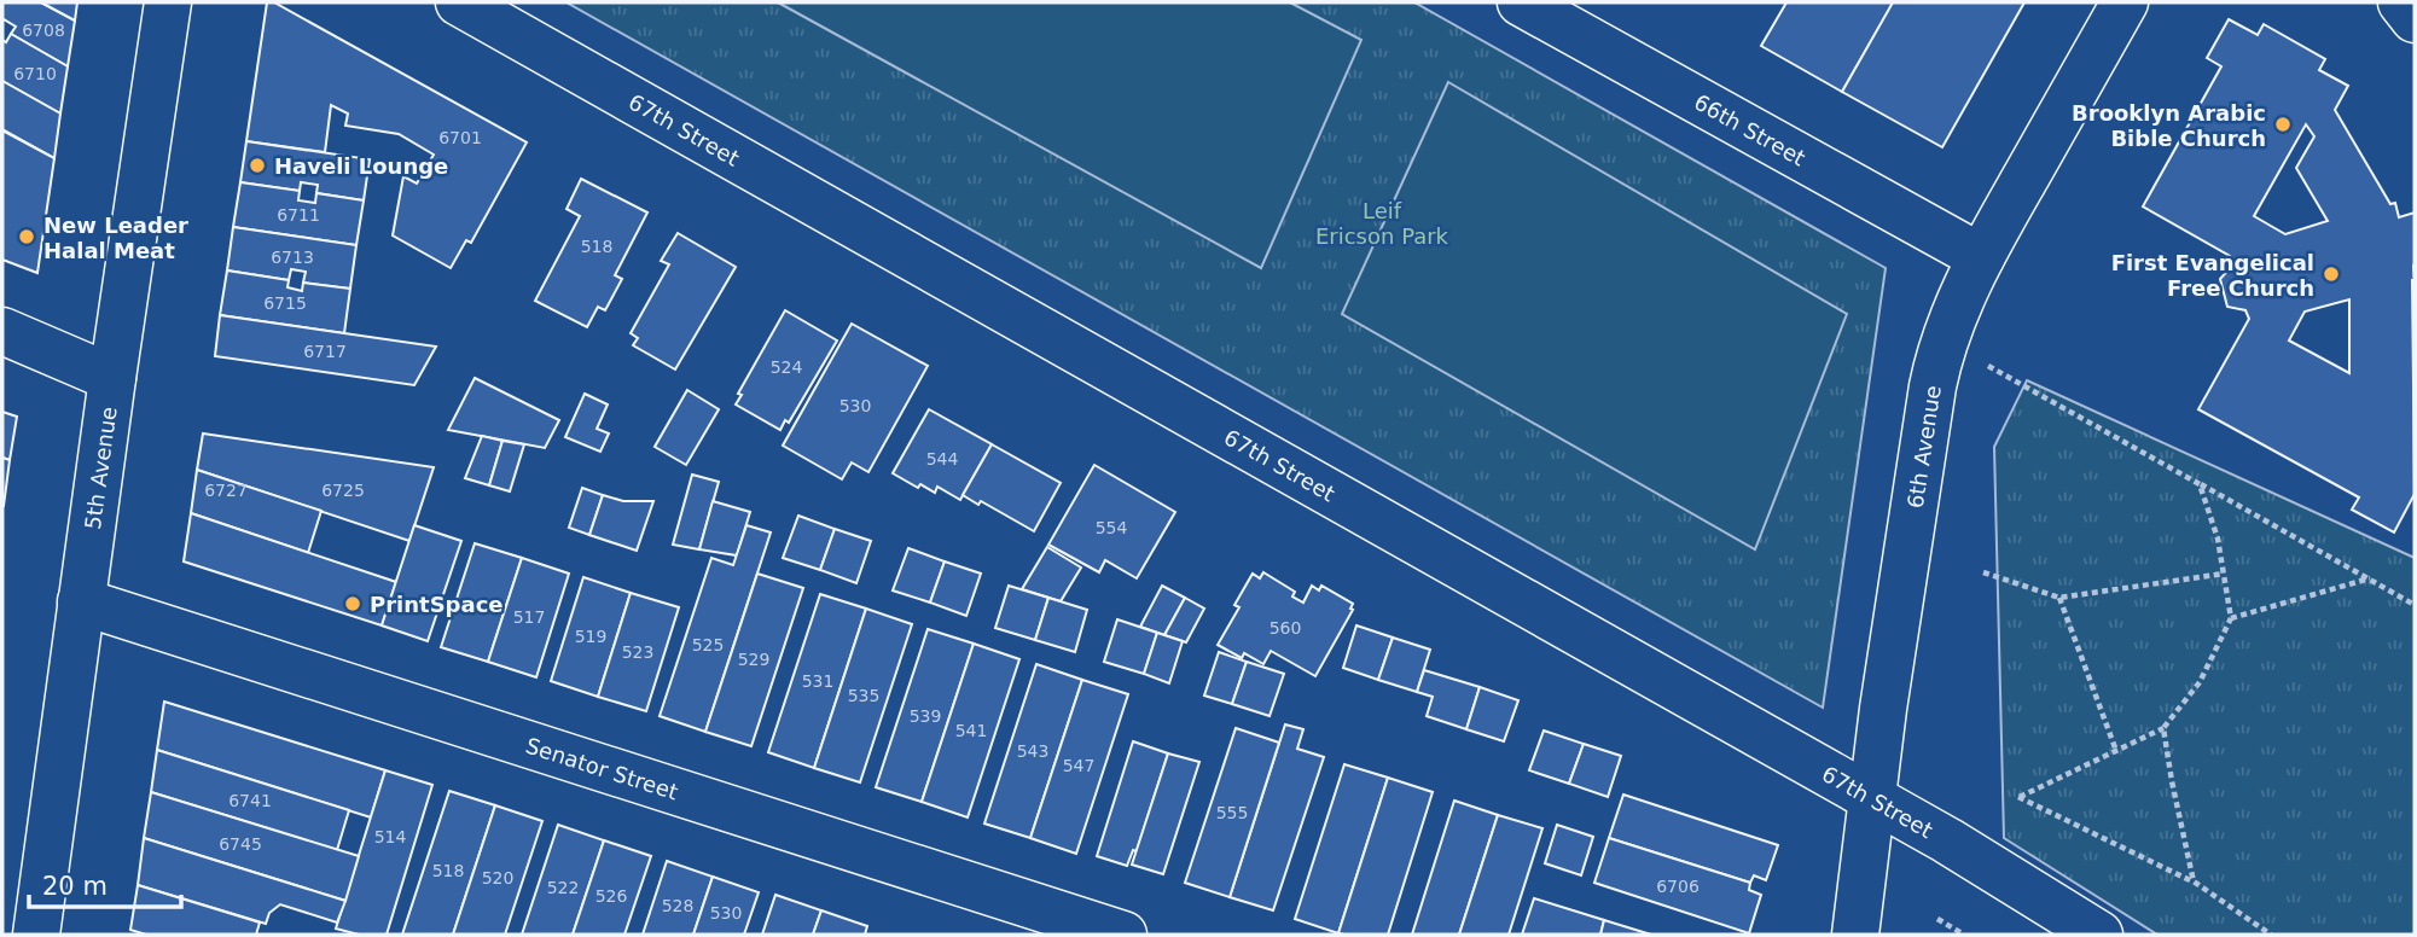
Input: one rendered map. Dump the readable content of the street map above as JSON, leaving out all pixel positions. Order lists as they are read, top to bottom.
{
  "streets": {
    "street": [
      "67th Street",
      "66th Street",
      "6th Avenue",
      "5th Avenue",
      "Senator Street"
    ]
  },
  "crossings": [
    ["67th Street", "6th Avenue"],
    ["66th Street", "6th Avenue"],
    ["5th Avenue", "Senator Street"]
  ],
  "parks": ["Leif Ericson Park"],
  "places": [
    "Brooklyn Arabic Bible Church",
    "Haveli Lounge",
    "New Leader Halal Meat",
    "First Evangelical Free Church",
    "PrintSpace"
  ],
  "house_numbers": [
    "6708",
    "6710",
    "6701",
    "6711",
    "518",
    "6713",
    "6715",
    "6717",
    "524",
    "530",
    "544",
    "6727",
    "6725",
    "554",
    "517",
    "560",
    "519",
    "525",
    "523",
    "529",
    "531",
    "535",
    "539",
    "541",
    "543",
    "547",
    "6741",
    "555",
    "514",
    "6745",
    "518",
    "520",
    "6706",
    "522",
    "526",
    "528",
    "530"
  ],
  "scale_bar": "20 m"
}
